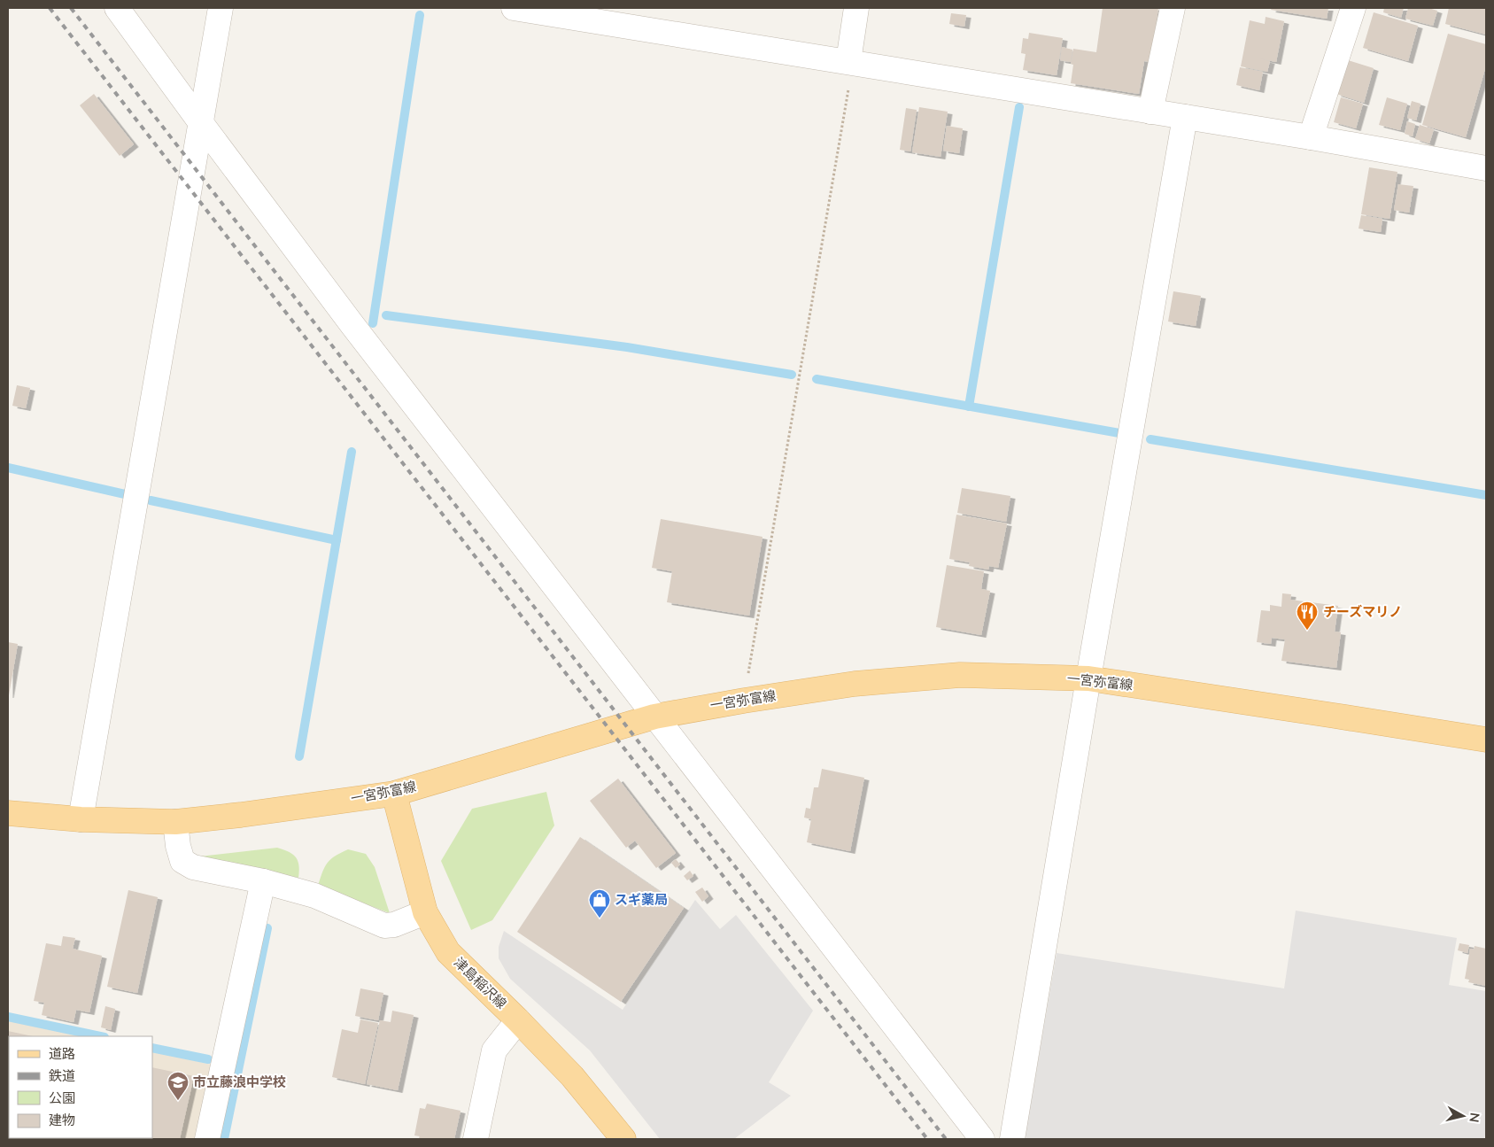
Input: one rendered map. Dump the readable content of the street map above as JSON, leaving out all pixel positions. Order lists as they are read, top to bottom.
{
  "streets": {
    "main road": ["一宮弥富線", "津島稲沢線"]
  },
  "crossings": [
    ["一宮弥富線", "津島稲沢線"]
  ],
  "places": {
    "restaurant": ["チーズマリノ"],
    "shop": ["スギ薬局"],
    "school or university": ["市立藤浪中学校"]
  },
  "legend": [
    "道路",
    "鉄道",
    "公園",
    "建物"
  ],
  "north": "right"
}
